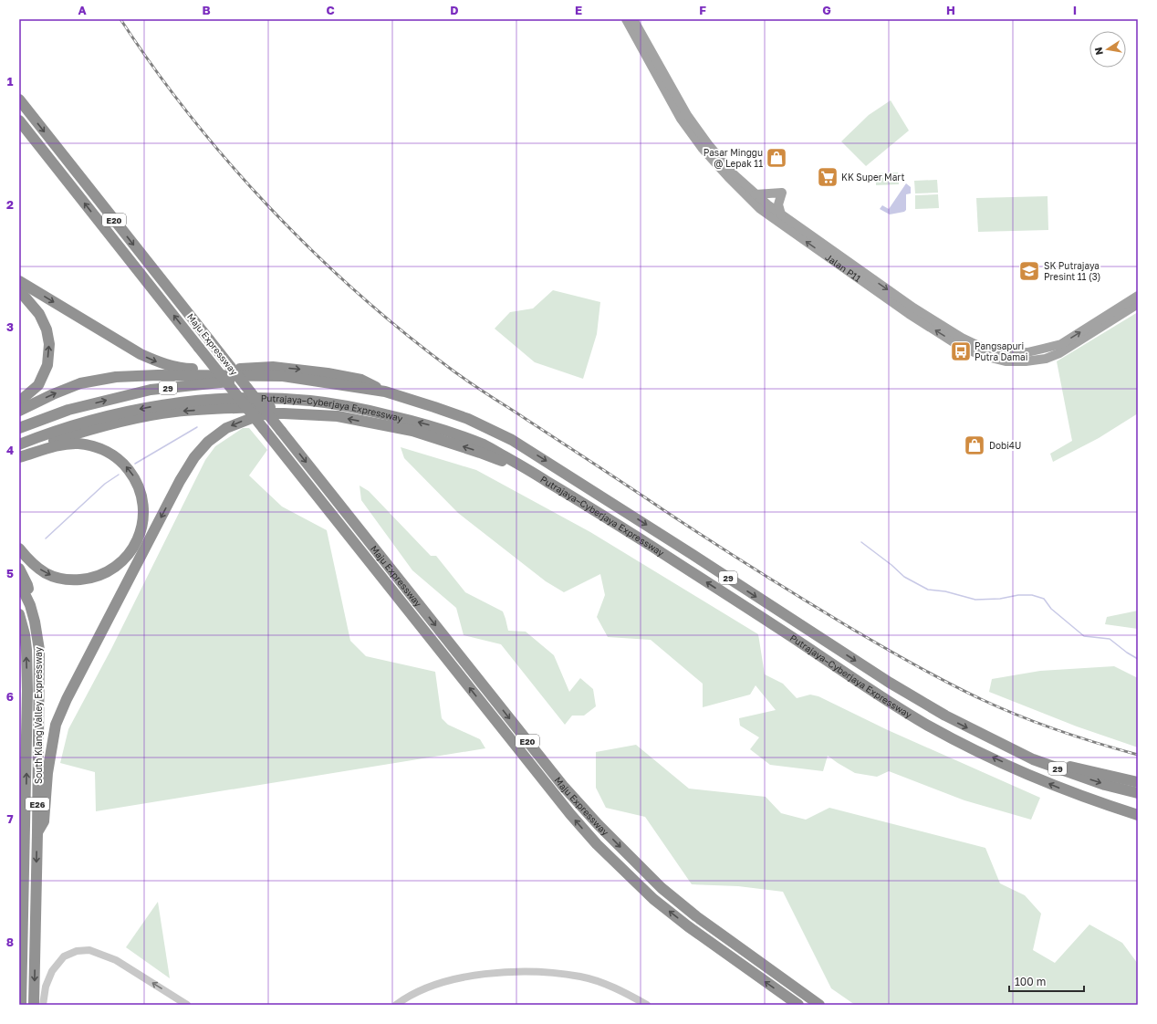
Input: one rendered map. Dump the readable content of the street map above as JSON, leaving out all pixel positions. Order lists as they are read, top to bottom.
{
  "streets": {
    "highway": [
      "E20",
      "Maju Expressway",
      "29",
      "Putrajaya–Cyberjaya Expressway",
      "South Klang Valley Expressway",
      "E26"
    ],
    "main road": ["Jalan P11"]
  },
  "places": {
    "shop": ["Pasar Minggu @ Lepak 11", "Dobi4U"],
    "supermarket": ["KK Super Mart"],
    "school or university": ["SK Putrajaya Presint 11 (3)"],
    "bus stop": ["Pangsapuri Putra Damai"]
  },
  "scale_bar": "100 m",
  "north": "left",
  "grid": {
    "columns": [
      "A",
      "B",
      "C",
      "D",
      "E",
      "F",
      "G",
      "H",
      "I"
    ],
    "rows": [
      "1",
      "2",
      "3",
      "4",
      "5",
      "6",
      "7",
      "8"
    ]
  }
}
